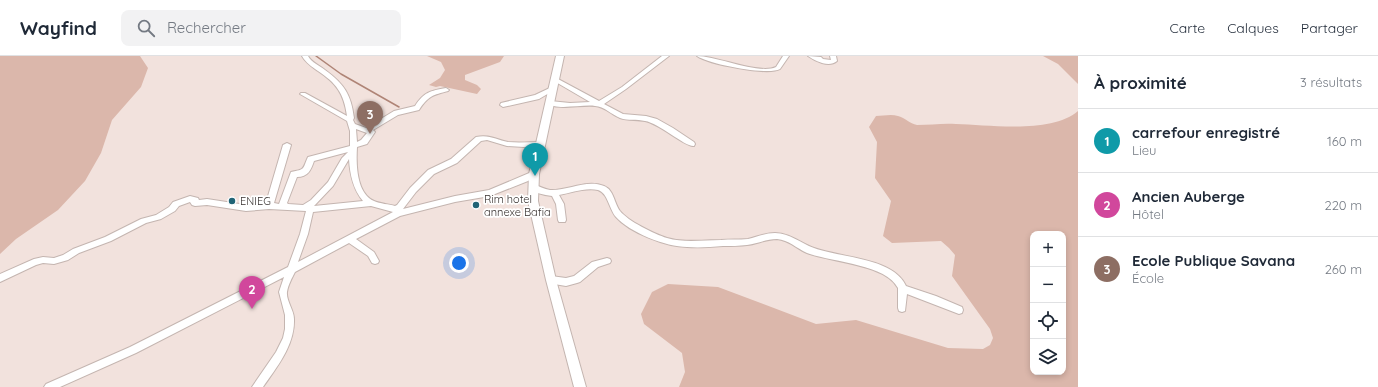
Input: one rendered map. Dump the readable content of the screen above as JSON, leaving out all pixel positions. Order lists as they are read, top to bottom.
{
  "places": ["ENIEG", "Rim hotel annexe Bafia"],
  "page": {
    "header": "Wayfind",
    "search": "Rechercher",
    "nav": ["Carte", "Calques", "Partager"],
    "heading": ["À proximité", "3 résultats"],
    "pins": ["3", "1", "2"],
    "list": [
      {
        "mark": "1",
        "name": "carrefour enregistré",
        "note": "Lieu",
        "value": "160 m"
      },
      {
        "mark": "2",
        "name": "Ancien Auberge",
        "note": "Hôtel",
        "value": "220 m"
      },
      {
        "mark": "3",
        "name": "Ecole Publique Savana",
        "note": "École",
        "value": "260 m"
      }
    ],
    "map_buttons": ["+", "−"]
  }
}
